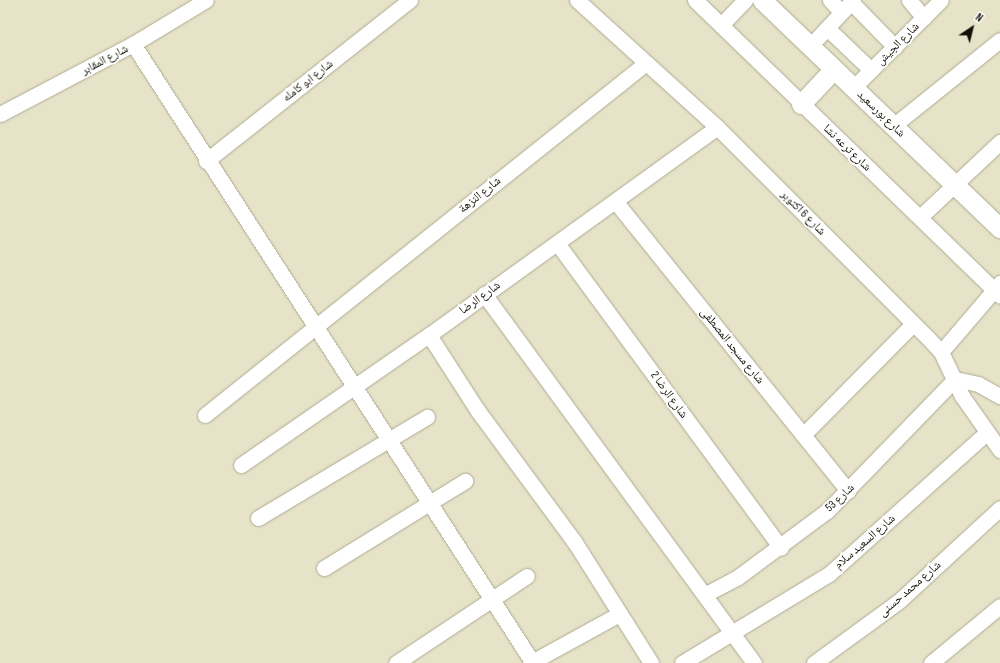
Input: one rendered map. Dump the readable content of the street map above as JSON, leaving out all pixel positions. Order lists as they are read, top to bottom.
{
  "streets": {
    "street": [
      "شارع الجيش",
      "شارع المقابر",
      "شارع ابو كامله",
      "شارع بورسعيد",
      "شارع ترعه نشا",
      "شارع النزهة",
      "شارع 6 اكتوبر",
      "شارع الرضا",
      "شارع مسجد المصطفى",
      "شارع الرضا 2",
      "شارع 53",
      "شارع السعيد سلام",
      "شارع محمد حسنى"
    ]
  },
  "crossings": [
    ["شارع الجيش", "شارع بورسعيد"],
    ["شارع النزهة", "شارع 6 اكتوبر"],
    ["شارع 6 اكتوبر", "شارع الرضا"],
    ["شارع 6 اكتوبر", "شارع 53"],
    ["شارع 6 اكتوبر", "شارع السعيد سلام"],
    ["شارع الرضا", "شارع مسجد المصطفى"],
    ["شارع الرضا", "شارع الرضا 2"],
    ["شارع مسجد المصطفى", "شارع 53"],
    ["شارع الرضا 2", "شارع 53"]
  ],
  "north": "top right"
}
